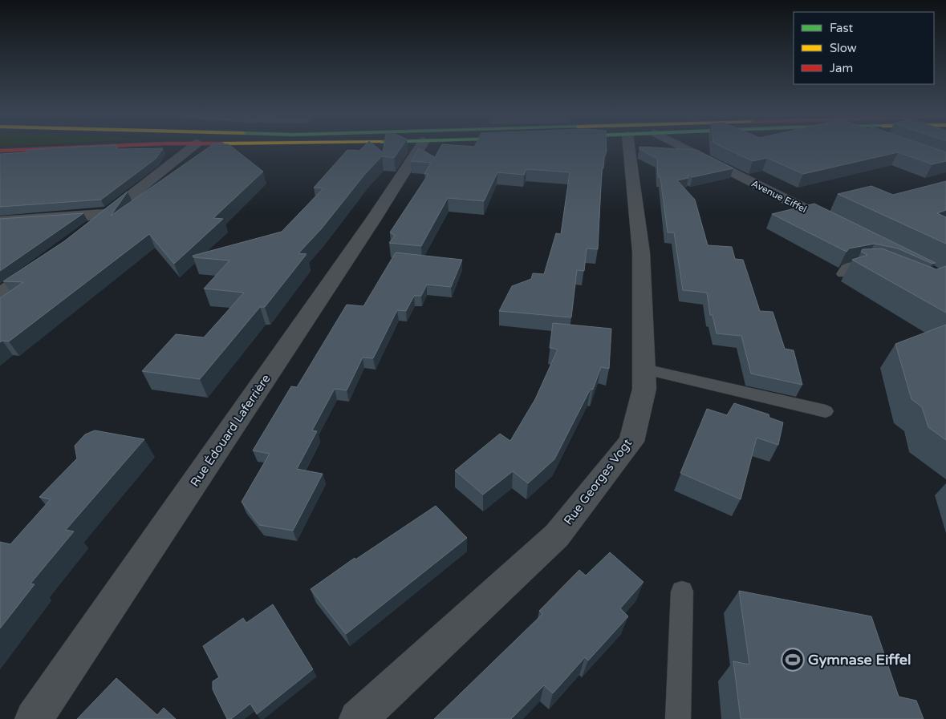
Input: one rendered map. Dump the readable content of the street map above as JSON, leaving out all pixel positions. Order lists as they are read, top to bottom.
{
  "streets": {
    "street": ["Avenue Eiffel", "Rue Édouard Laferrière", "Rue Georges Vogt"]
  },
  "places": {
    "sports": ["Gymnase Eiffel"]
  },
  "legend": ["Fast", "Slow", "Jam"]
}
